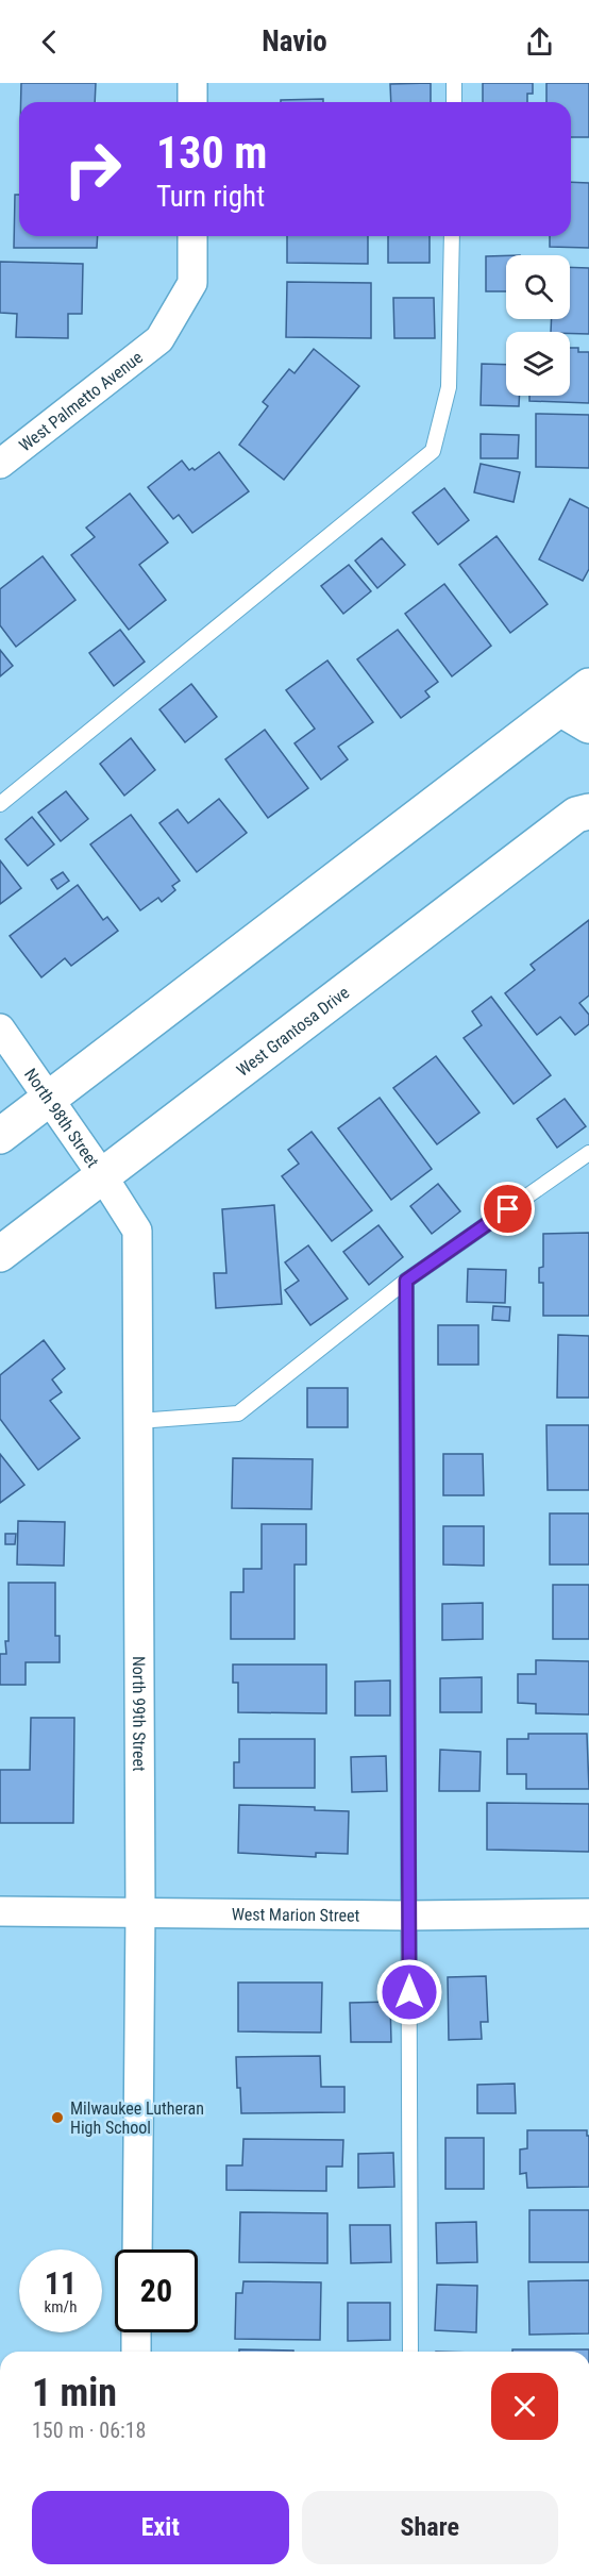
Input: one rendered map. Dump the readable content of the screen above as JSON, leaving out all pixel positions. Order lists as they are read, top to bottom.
{
  "streets": {
    "street": [
      "West Palmetto Avenue",
      "West Grantosa Drive",
      "North 98th Street",
      "North 99th Street",
      "West Marion Street"
    ]
  },
  "crossings": [
    ["West Grantosa Drive", "North 98th Street"],
    ["West Grantosa Drive", "North 99th Street"],
    ["North 98th Street", "North 99th Street"],
    ["North 99th Street", "West Marion Street"]
  ],
  "places": ["Milwaukee Lutheran High School"],
  "page": {
    "header": "Navio",
    "turn": ["130 m", "Turn right"],
    "speed": "11 km/h",
    "limit": "20",
    "heading": ["1 min", "150 m · 06:18"],
    "buttons": ["Exit", "Share"]
  }
}
